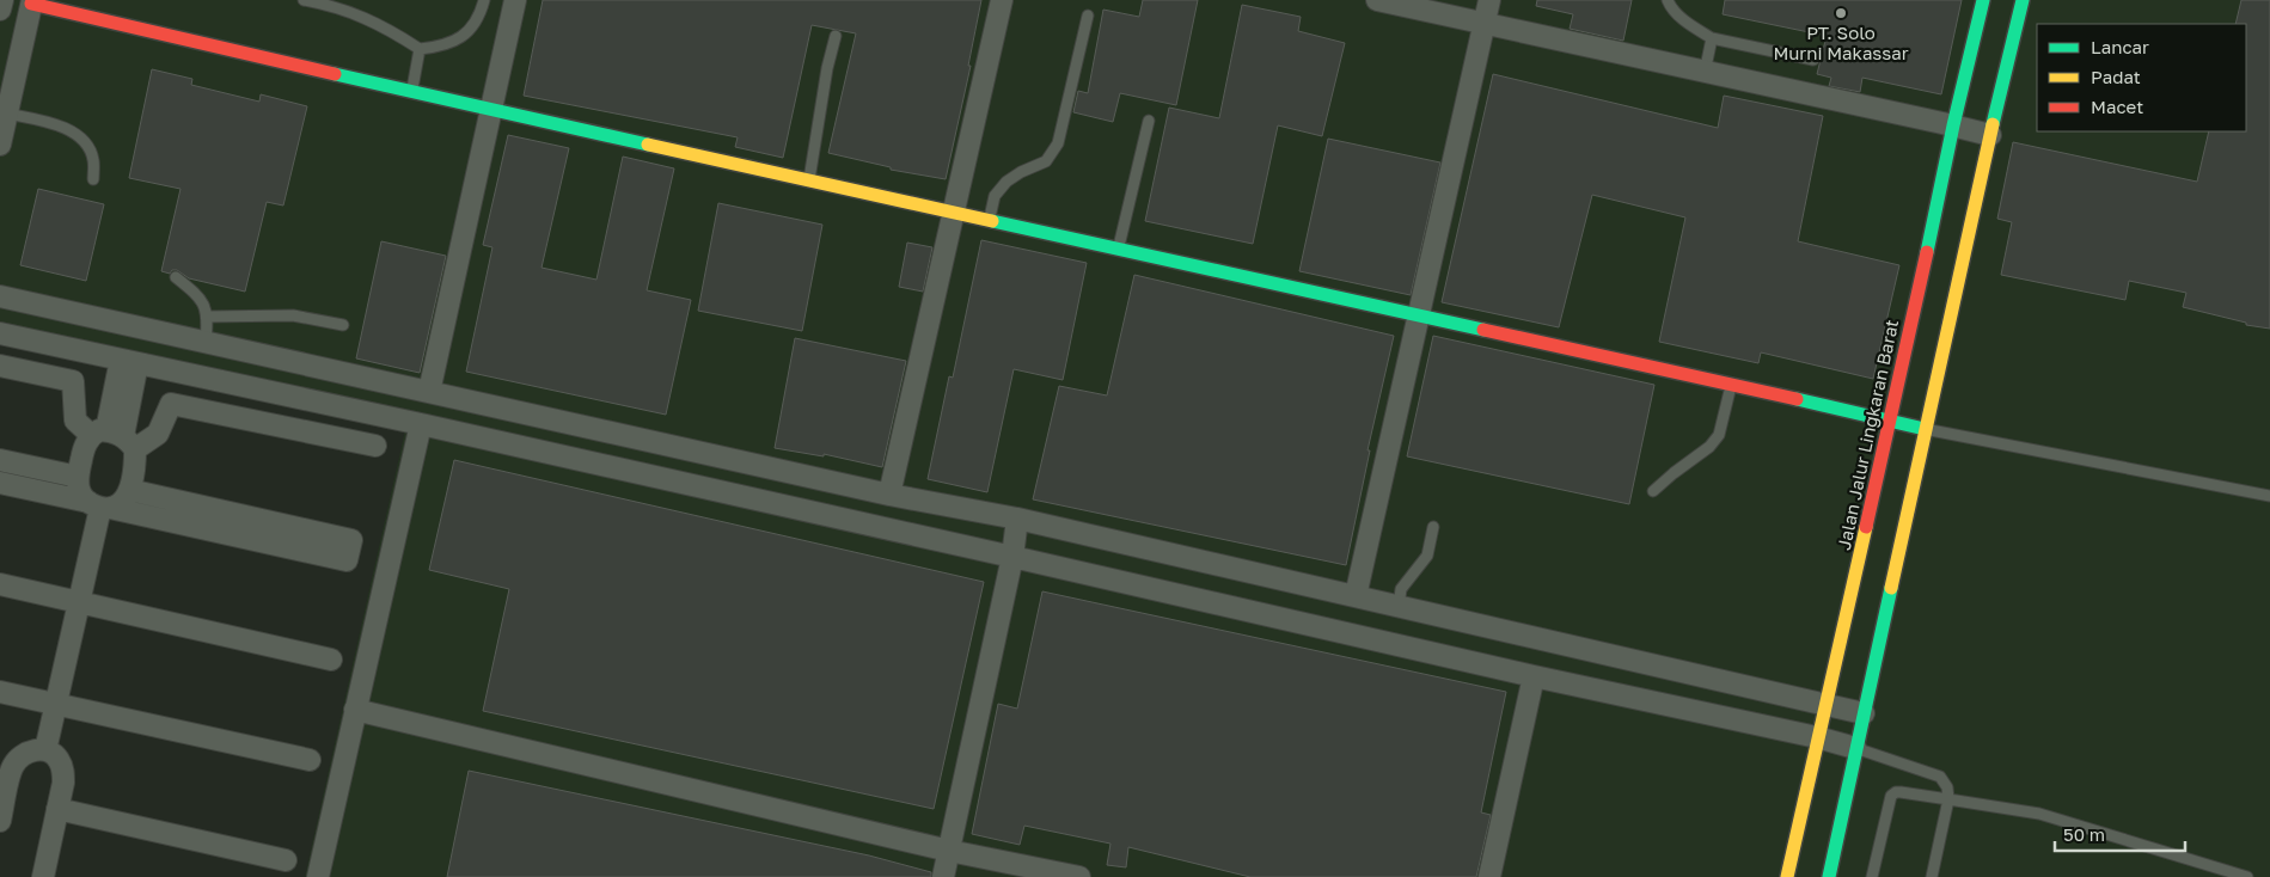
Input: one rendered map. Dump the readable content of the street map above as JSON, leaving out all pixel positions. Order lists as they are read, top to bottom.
{
  "streets": {
    "street": ["Jalan Jalur Lingkaran Barat"]
  },
  "places": ["PT. Solo Murni Makassar"],
  "legend": ["Lancar", "Padat", "Macet"],
  "scale_bar": "50 m"
}
